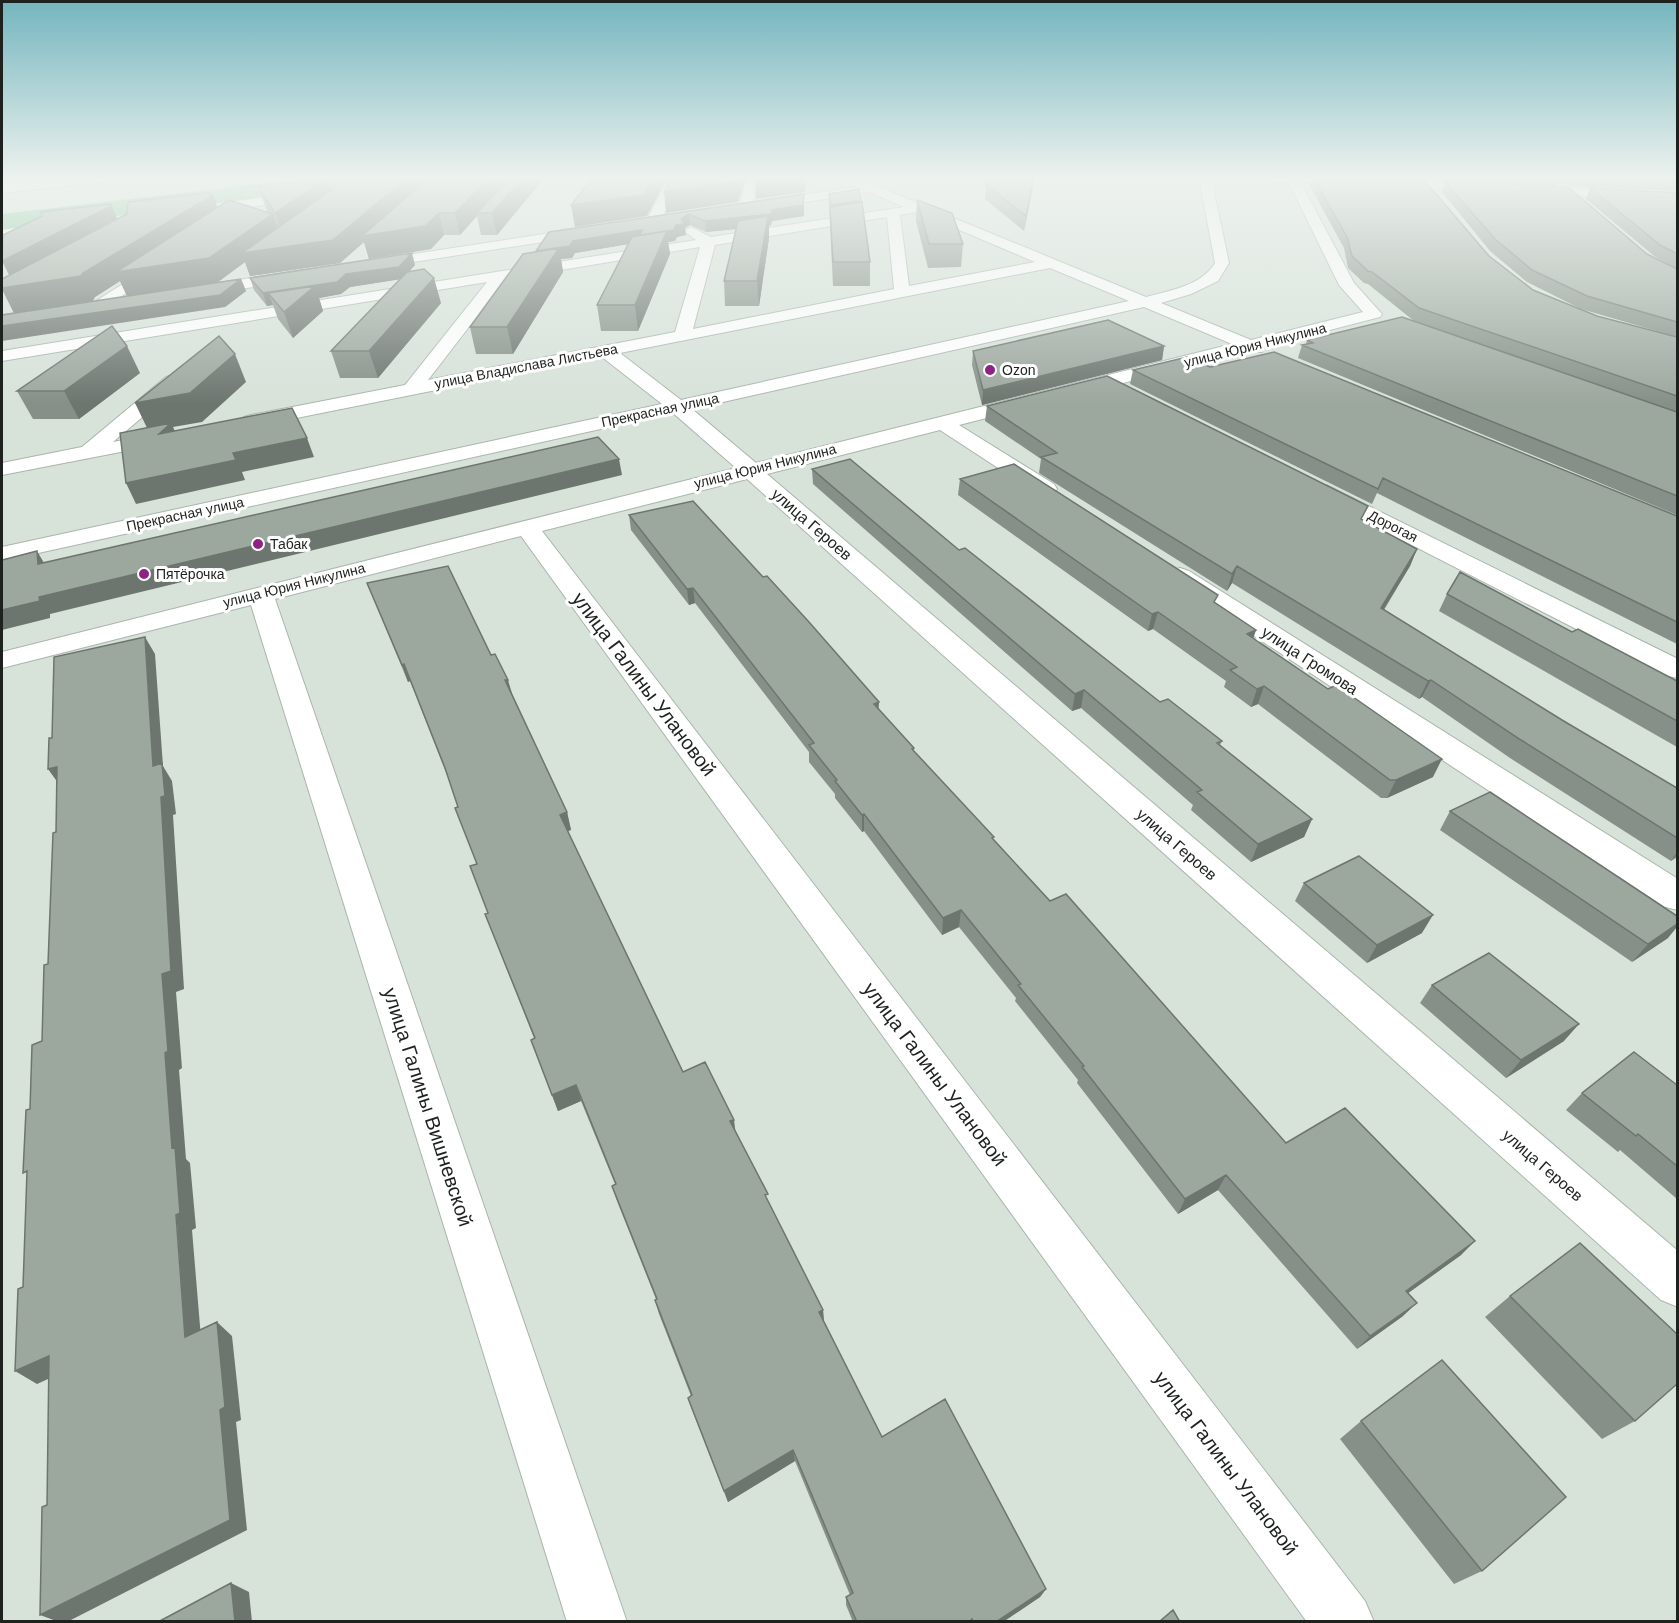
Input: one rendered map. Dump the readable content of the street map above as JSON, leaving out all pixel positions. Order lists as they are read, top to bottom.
{
  "streets": {
    "street": [
      "улица Юрия Никулина",
      "улица Владислава Листьева",
      "Прекрасная улица",
      "улица Героев",
      "Дорогая",
      "улица Громова",
      "улица Галины Улановой",
      "улица Галины Вишневской"
    ]
  },
  "crossings": [
    ["улица Юрия Никулина", "улица Героев"],
    ["улица Юрия Никулина", "улица Галины Улановой"],
    ["улица Юрия Никулина", "улица Галины Вишневской"],
    ["улица Владислава Листьева", "улица Героев"],
    ["Прекрасная улица", "улица Героев"]
  ],
  "places": ["Ozon", "Табак", "Пятёрочка"]
}
